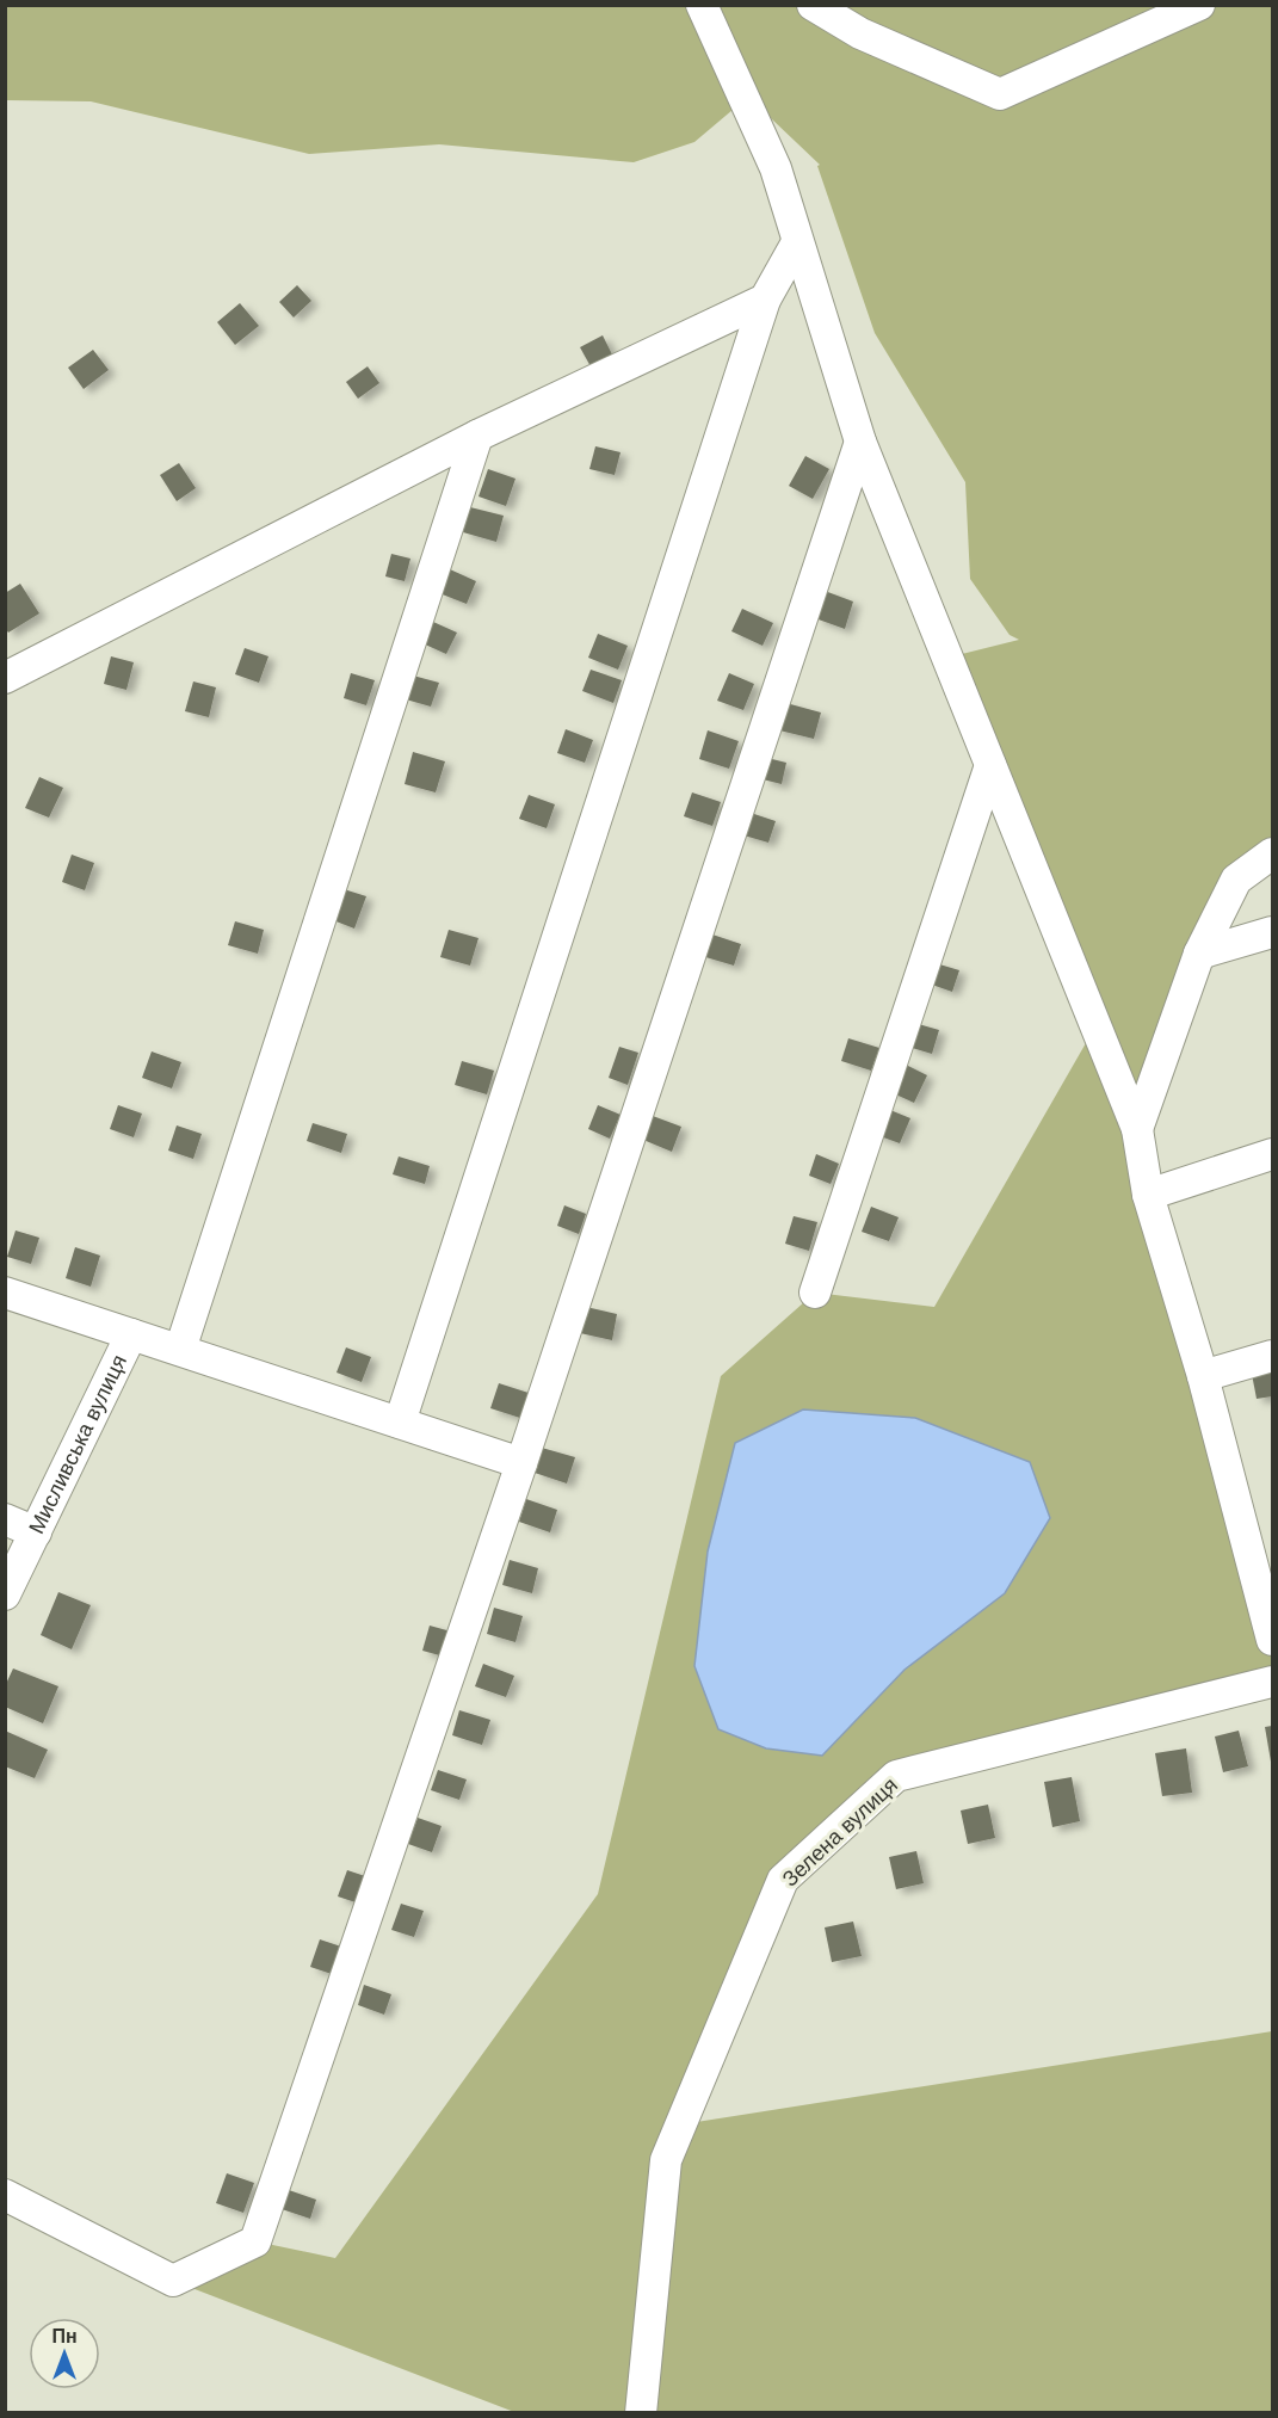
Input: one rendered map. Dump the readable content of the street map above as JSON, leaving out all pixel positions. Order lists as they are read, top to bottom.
{
  "streets": {
    "street": ["Мисливська вулиця", "Зелена вулиця"]
  },
  "north": "top"
}
